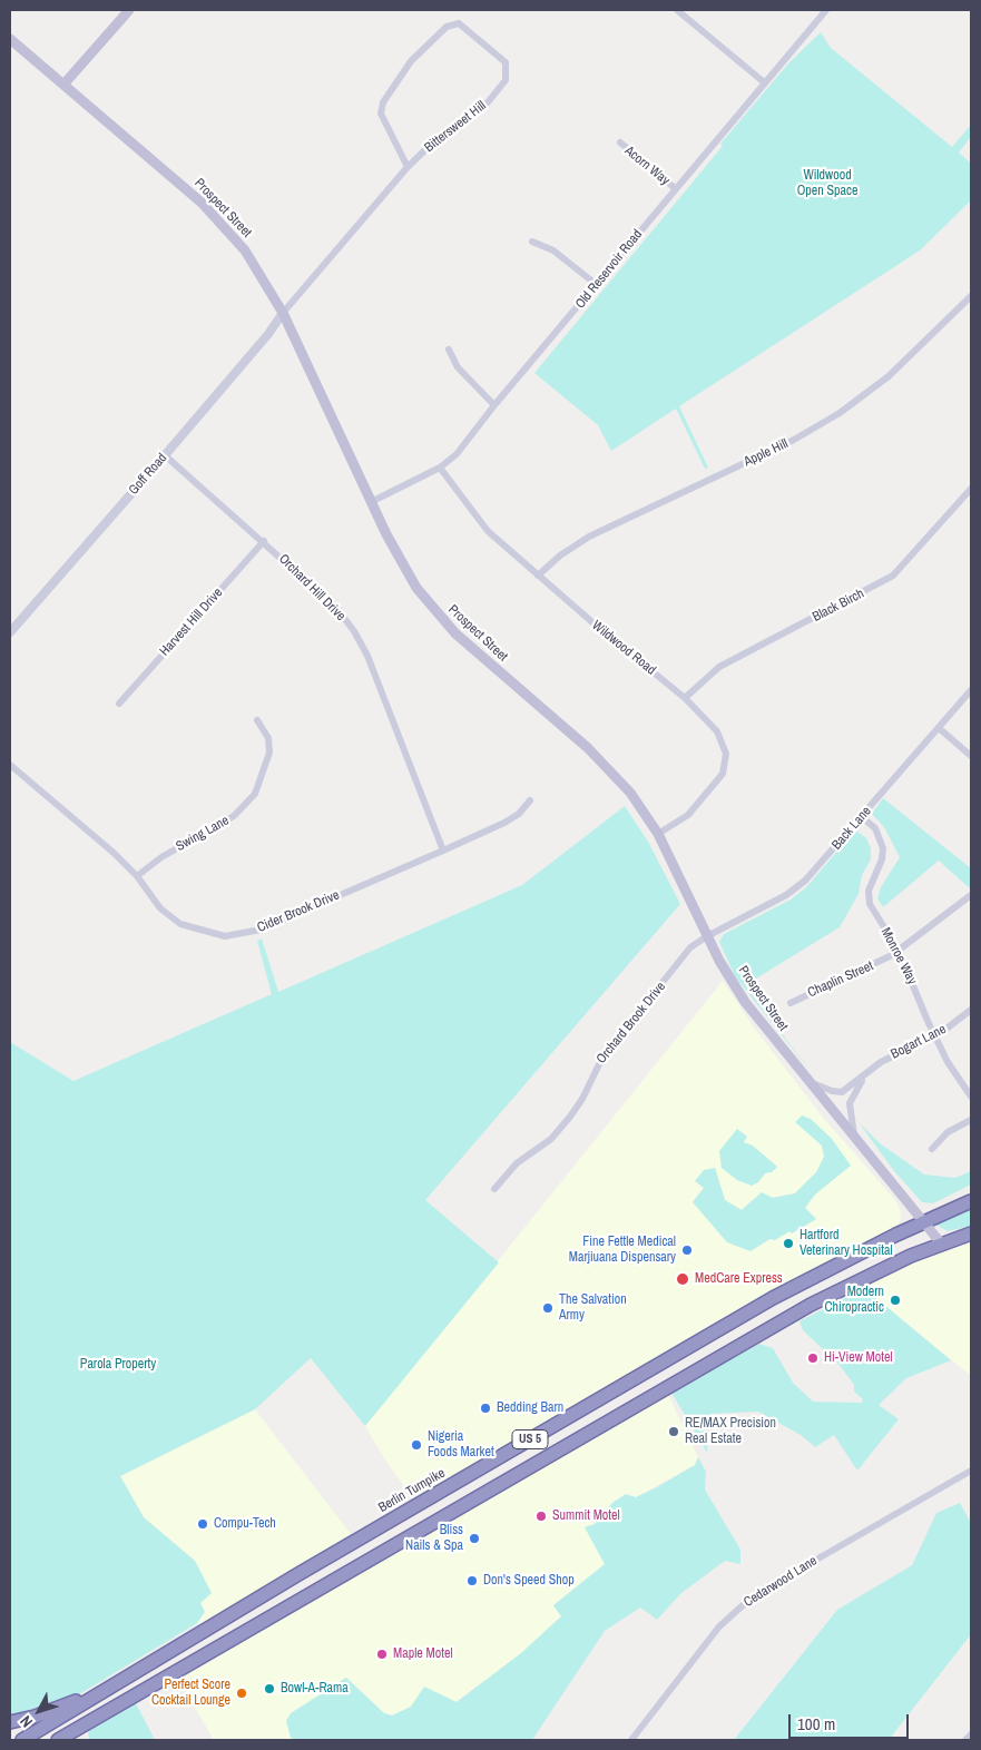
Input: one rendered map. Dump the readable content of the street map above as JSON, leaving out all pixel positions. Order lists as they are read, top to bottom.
{
  "streets": {
    "highway": ["US 5", "Berlin Turnpike"],
    "main road": ["Prospect Street"],
    "street": [
      "Bittersweet Hill",
      "Acorn Way",
      "Old Reservoir Road",
      "Apple Hill",
      "Goff Road",
      "Orchard Hill Drive",
      "Black Birch",
      "Harvest Hill Drive",
      "Wildwood Road",
      "Back Lane",
      "Swing Lane",
      "Cider Brook Drive",
      "Monroe Way",
      "Chaplin Street",
      "Orchard Brook Drive",
      "Bogart Lane",
      "Cedarwood Lane"
    ]
  },
  "crossings": [
    ["Bittersweet Hill", "Prospect Street"],
    ["Bittersweet Hill", "Goff Road"],
    ["Acorn Way", "Old Reservoir Road"],
    ["Prospect Street", "Old Reservoir Road"],
    ["Prospect Street", "Goff Road"],
    ["Prospect Street", "Wildwood Road"],
    ["Prospect Street", "Back Lane"],
    ["Prospect Street", "Orchard Brook Drive"],
    ["Prospect Street", "Bogart Lane"],
    ["Prospect Street", "US 5"],
    ["Prospect Street", "Berlin Turnpike"],
    ["Old Reservoir Road", "Wildwood Road"],
    ["Apple Hill", "Wildwood Road"],
    ["Goff Road", "Orchard Hill Drive"],
    ["Orchard Hill Drive", "Harvest Hill Drive"],
    ["Orchard Hill Drive", "Cider Brook Drive"],
    ["Black Birch", "Wildwood Road"],
    ["Back Lane", "Monroe Way"],
    ["Back Lane", "Orchard Brook Drive"],
    ["Swing Lane", "Cider Brook Drive"],
    ["Monroe Way", "Chaplin Street"],
    ["Monroe Way", "Bogart Lane"]
  ],
  "parks": ["Wildwood Open Space", "Parola Property"],
  "places": [
    "Hartford Veterinary Hospital",
    "Fine Fettle Medical Marjiuana Dispensary",
    "MedCare Express",
    "Modern Chiropractic",
    "The Salvation Army",
    "Hi-View Motel",
    "Bedding Barn",
    "RE/MAX Precision Real Estate",
    "Nigeria Foods Market",
    "Summit Motel",
    "Compu-Tech",
    "Bliss Nails & Spa",
    "Don's Speed Shop",
    "Maple Motel",
    "Bowl-A-Rama",
    "Perfect Score Cocktail Lounge"
  ],
  "scale_bar": "100 m",
  "north": "bottom left"
}
